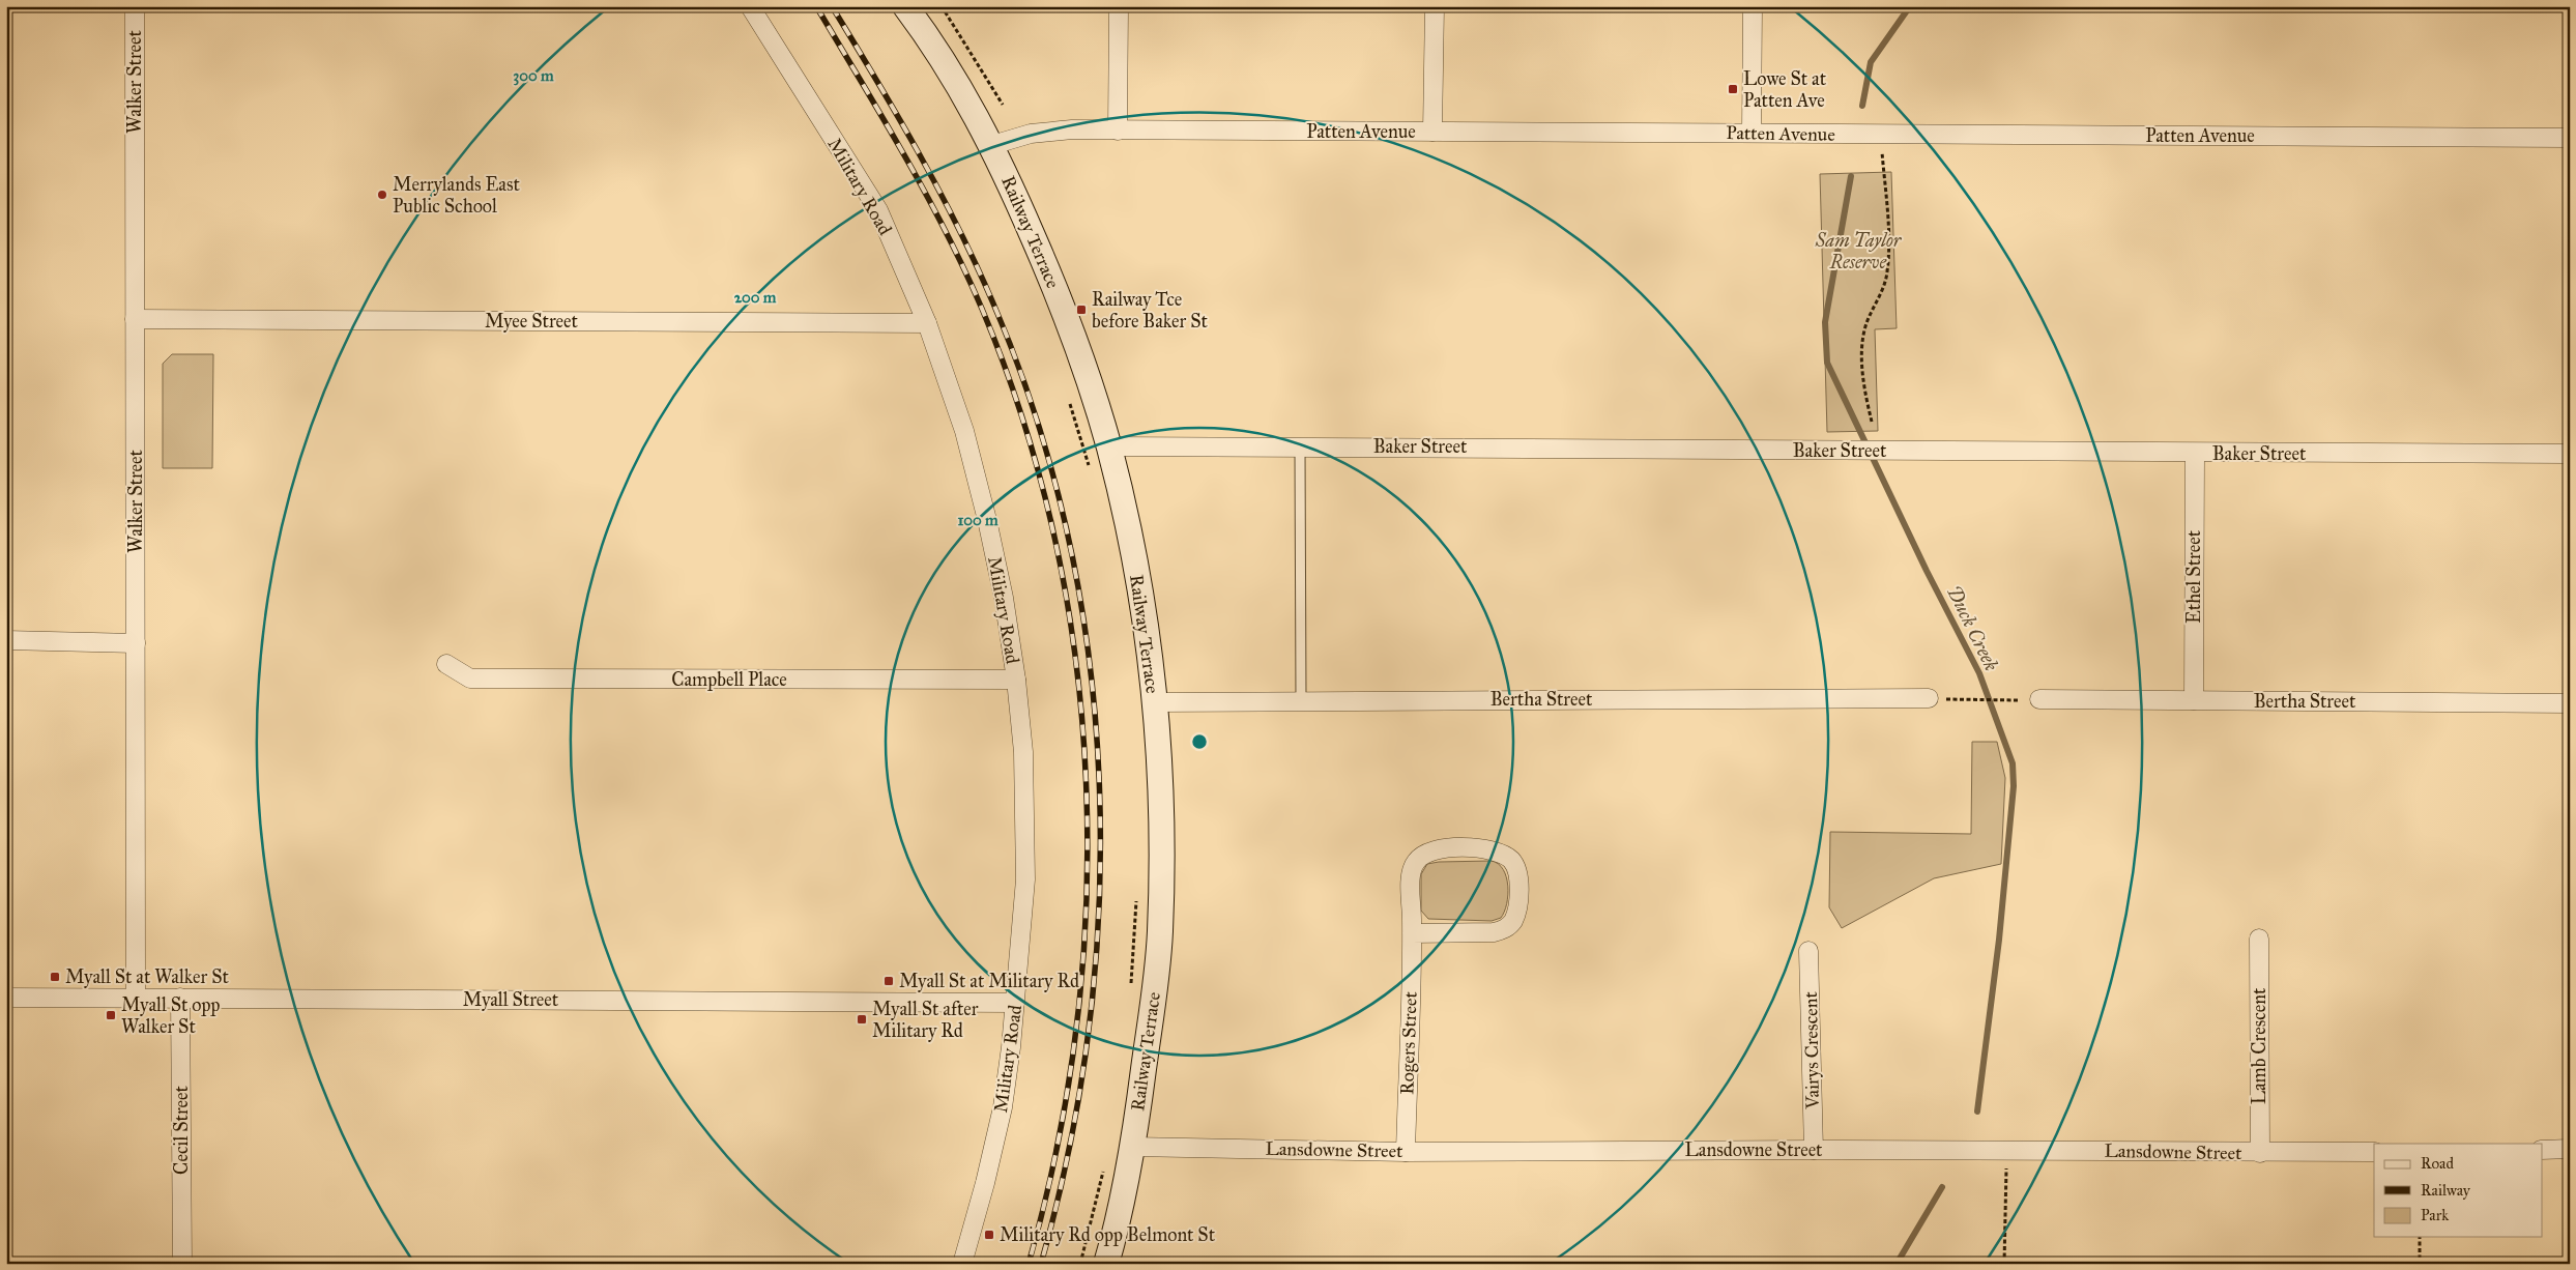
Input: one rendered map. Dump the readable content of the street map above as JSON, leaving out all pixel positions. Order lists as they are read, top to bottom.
{
  "streets": {
    "main road": ["Railway Terrace"],
    "street": [
      "Walker Street",
      "Patten Avenue",
      "Military Road",
      "Myee Street",
      "Baker Street",
      "Ethel Street",
      "Campbell Place",
      "Bertha Street",
      "Myall Street",
      "Rogers Street",
      "Lamb Crescent",
      "Vairys Crescent",
      "Cecil Street",
      "Lansdowne Street"
    ]
  },
  "crossings": [
    ["Walker Street", "Myee Street"],
    ["Walker Street", "Myall Street"],
    ["Patten Avenue", "Railway Terrace"],
    ["Military Road", "Myee Street"],
    ["Military Road", "Campbell Place"],
    ["Military Road", "Myall Street"],
    ["Railway Terrace", "Baker Street"],
    ["Railway Terrace", "Bertha Street"],
    ["Railway Terrace", "Lansdowne Street"],
    ["Baker Street", "Ethel Street"],
    ["Ethel Street", "Bertha Street"],
    ["Myall Street", "Cecil Street"],
    ["Rogers Street", "Lansdowne Street"],
    ["Lamb Crescent", "Lansdowne Street"],
    ["Vairys Crescent", "Lansdowne Street"]
  ],
  "water": ["Duck Creek"],
  "parks": ["Sam Taylor Reserve"],
  "places": {
    "transit": [
      "Lowe St at Patten Ave",
      "Railway Tce before Baker St",
      "Myall St at Walker St",
      "Myall St at Military Rd",
      "Myall St opp Walker St",
      "Myall St after Military Rd",
      "Military Rd opp Belmont St"
    ],
    "other": ["Merrylands East Public School"]
  },
  "legend": ["Road", "Railway", "Park"],
  "rings": ["300 m", "200 m", "100 m"]
}
